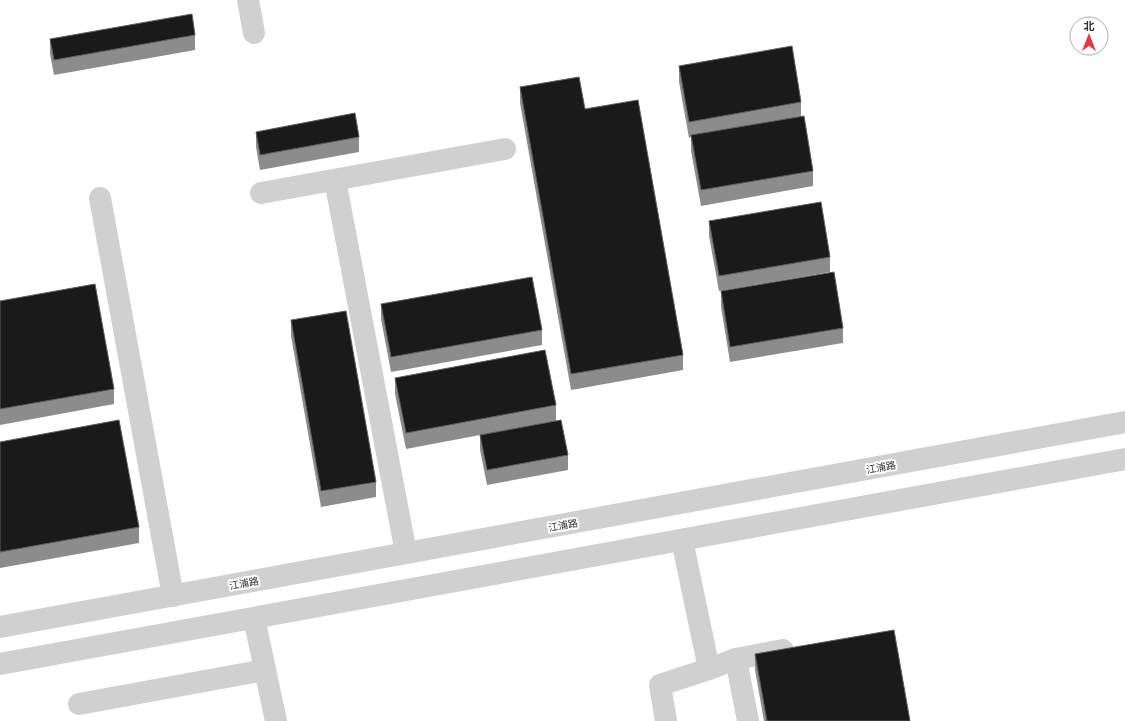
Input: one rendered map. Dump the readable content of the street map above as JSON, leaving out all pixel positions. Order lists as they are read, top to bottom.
{
  "streets": {
    "street": ["江浦路"]
  },
  "north": "top"
}
